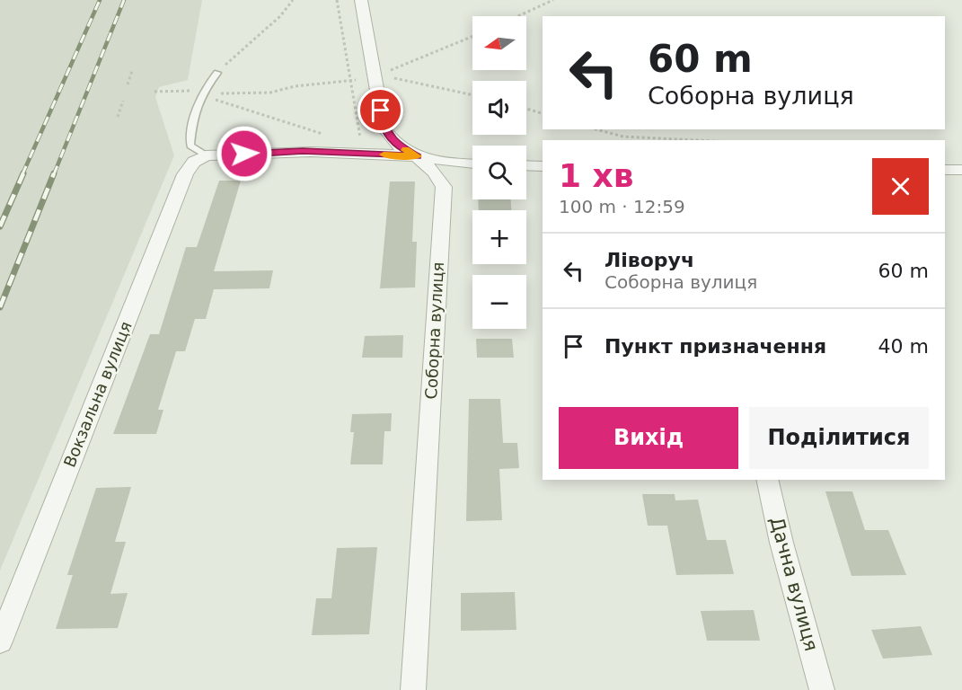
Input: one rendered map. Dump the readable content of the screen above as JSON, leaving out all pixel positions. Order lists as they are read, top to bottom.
{
  "streets": {
    "street": ["Соборна вулиця", "Вокзальна вулиця", "Дачна вулиця"]
  },
  "north": "left",
  "page": {
    "map_buttons": ["+", "−"],
    "turn": ["60 m", "Соборна вулиця"],
    "heading": ["1 хв", "100 m · 12:59"],
    "list": [
      {
        "name": "Ліворуч",
        "note": "Соборна вулиця",
        "value": "60 m"
      },
      {
        "name": "Пункт призначення",
        "value": "40 m"
      }
    ],
    "buttons": ["Вихід", "Поділитися"]
  }
}
